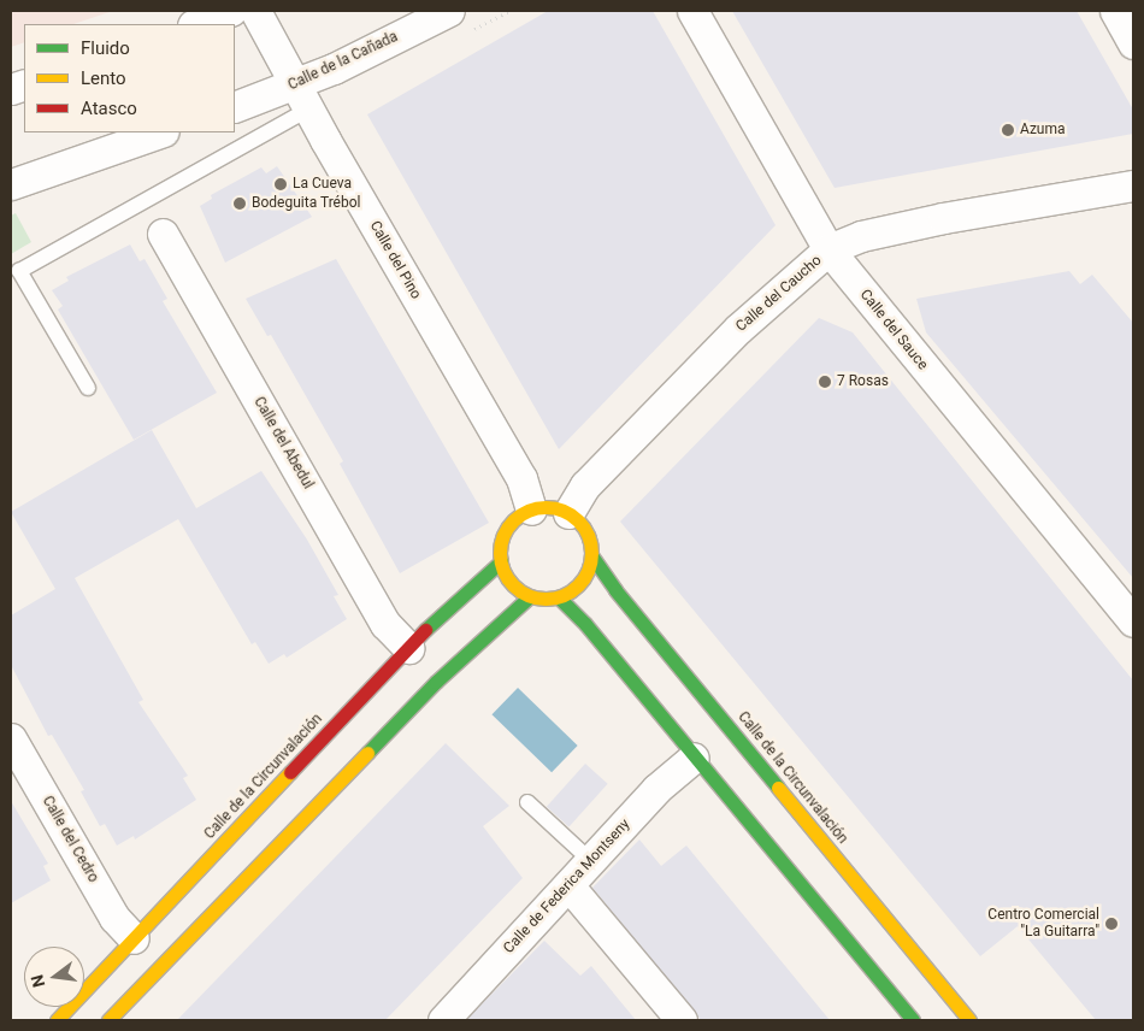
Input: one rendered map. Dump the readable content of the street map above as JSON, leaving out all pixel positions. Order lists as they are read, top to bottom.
{
  "streets": {
    "street": [
      "Calle de la Cañada",
      "Calle del Pino",
      "Calle del Caucho",
      "Calle del Sauce",
      "Calle del Abedul",
      "Calle de la Circunvalación",
      "Calle del Cedro",
      "Calle de Federica Montseny"
    ]
  },
  "crossings": [
    ["Calle de la Cañada", "Calle del Pino"],
    ["Calle del Pino", "Calle del Caucho"],
    ["Calle del Pino", "Calle de la Circunvalación"],
    ["Calle del Caucho", "Calle del Sauce"],
    ["Calle del Caucho", "Calle de la Circunvalación"],
    ["Calle del Abedul", "Calle de la Circunvalación"],
    ["Calle de la Circunvalación", "Calle del Cedro"]
  ],
  "places": [
    "Azuma",
    "La Cueva",
    "Bodeguita Trébol",
    "7 Rosas",
    "Centro Comercial \"La Guitarra\""
  ],
  "legend": ["Fluido", "Lento", "Atasco"],
  "north": "left"
}
